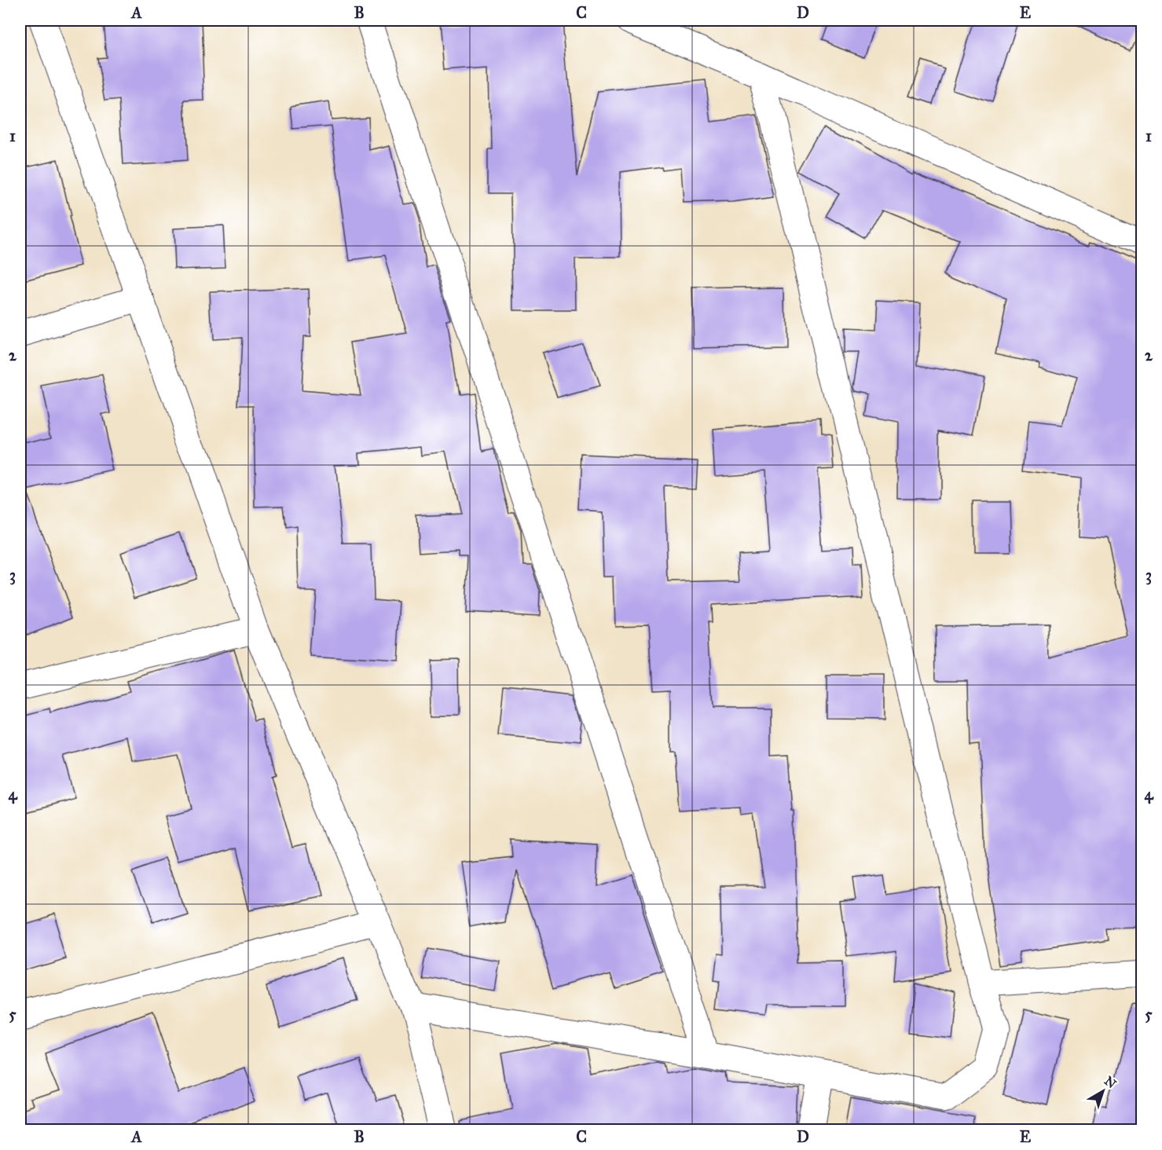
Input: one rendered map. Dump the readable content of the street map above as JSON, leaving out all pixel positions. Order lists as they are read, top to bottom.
{
  "north": "top right",
  "grid": {
    "columns": [
      "A",
      "B",
      "C",
      "D",
      "E"
    ],
    "rows": [
      "1",
      "2",
      "3",
      "4",
      "5"
    ]
  }
}
